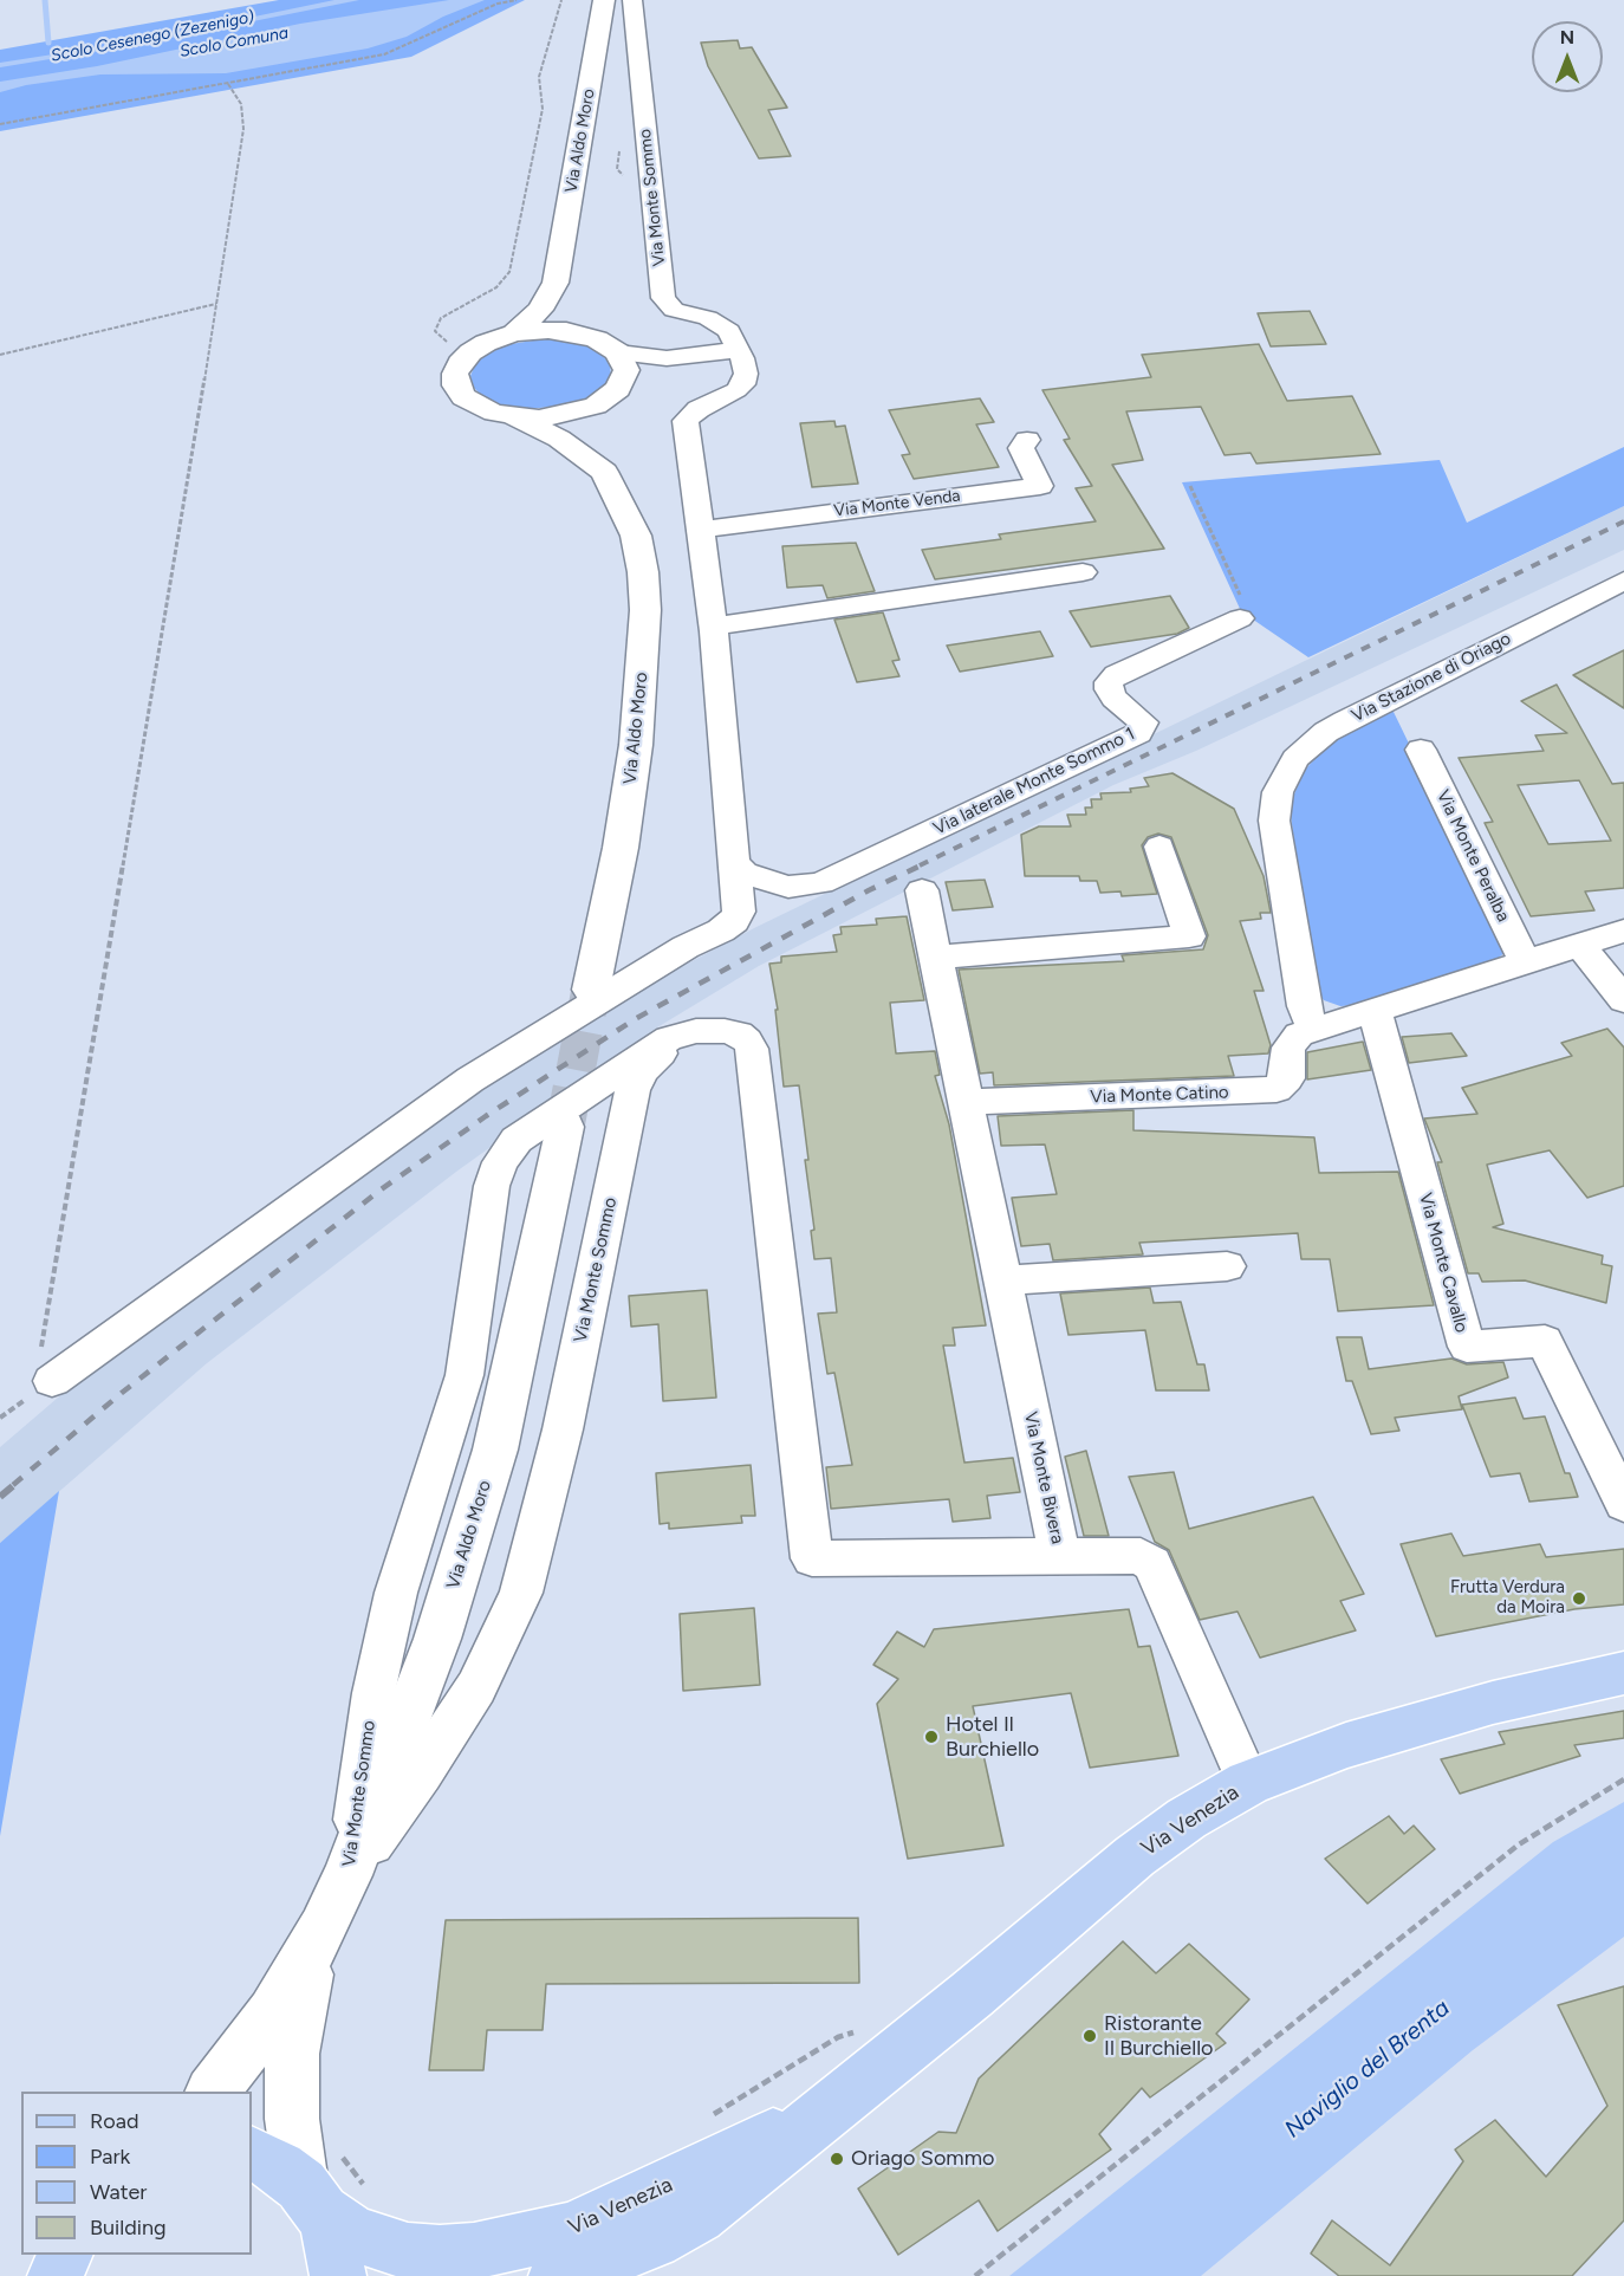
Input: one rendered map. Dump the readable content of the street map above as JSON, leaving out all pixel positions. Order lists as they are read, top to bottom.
{
  "streets": {
    "main road": ["Via Aldo Moro", "Via Venezia"],
    "street": [
      "Via Monte Sommo",
      "Via Monte Venda",
      "Via Stazione di Oriago",
      "Via laterale Monte Sommo 1",
      "Via Monte Peralba",
      "Via Monte Catino",
      "Via Monte Cavallo",
      "Via Monte Bivera"
    ]
  },
  "crossings": [
    ["Via Aldo Moro", "Via Monte Sommo"],
    ["Via Aldo Moro", "Via Venezia"],
    ["Via Monte Sommo", "Via Monte Venda"],
    ["Via Monte Sommo", "Via laterale Monte Sommo 1"],
    ["Via Monte Sommo", "Via Monte Bivera"],
    ["Via Stazione di Oriago", "Via Monte Catino"],
    ["Via Monte Peralba", "Via Monte Catino"],
    ["Via Monte Catino", "Via Monte Cavallo"],
    ["Via Monte Catino", "Via Monte Bivera"],
    ["Via Monte Bivera", "Via Venezia"]
  ],
  "water": ["Scolo Cesenego (Zezenigo)", "Scolo Comuna", "Naviglio del Brenta"],
  "places": [
    "Frutta Verdura da Moira",
    "Hotel Il Burchiello",
    "Ristorante Il Burchiello",
    "Oriago Sommo"
  ],
  "legend": [
    "Road",
    "Park",
    "Water",
    "Building"
  ],
  "north": "top"
}
